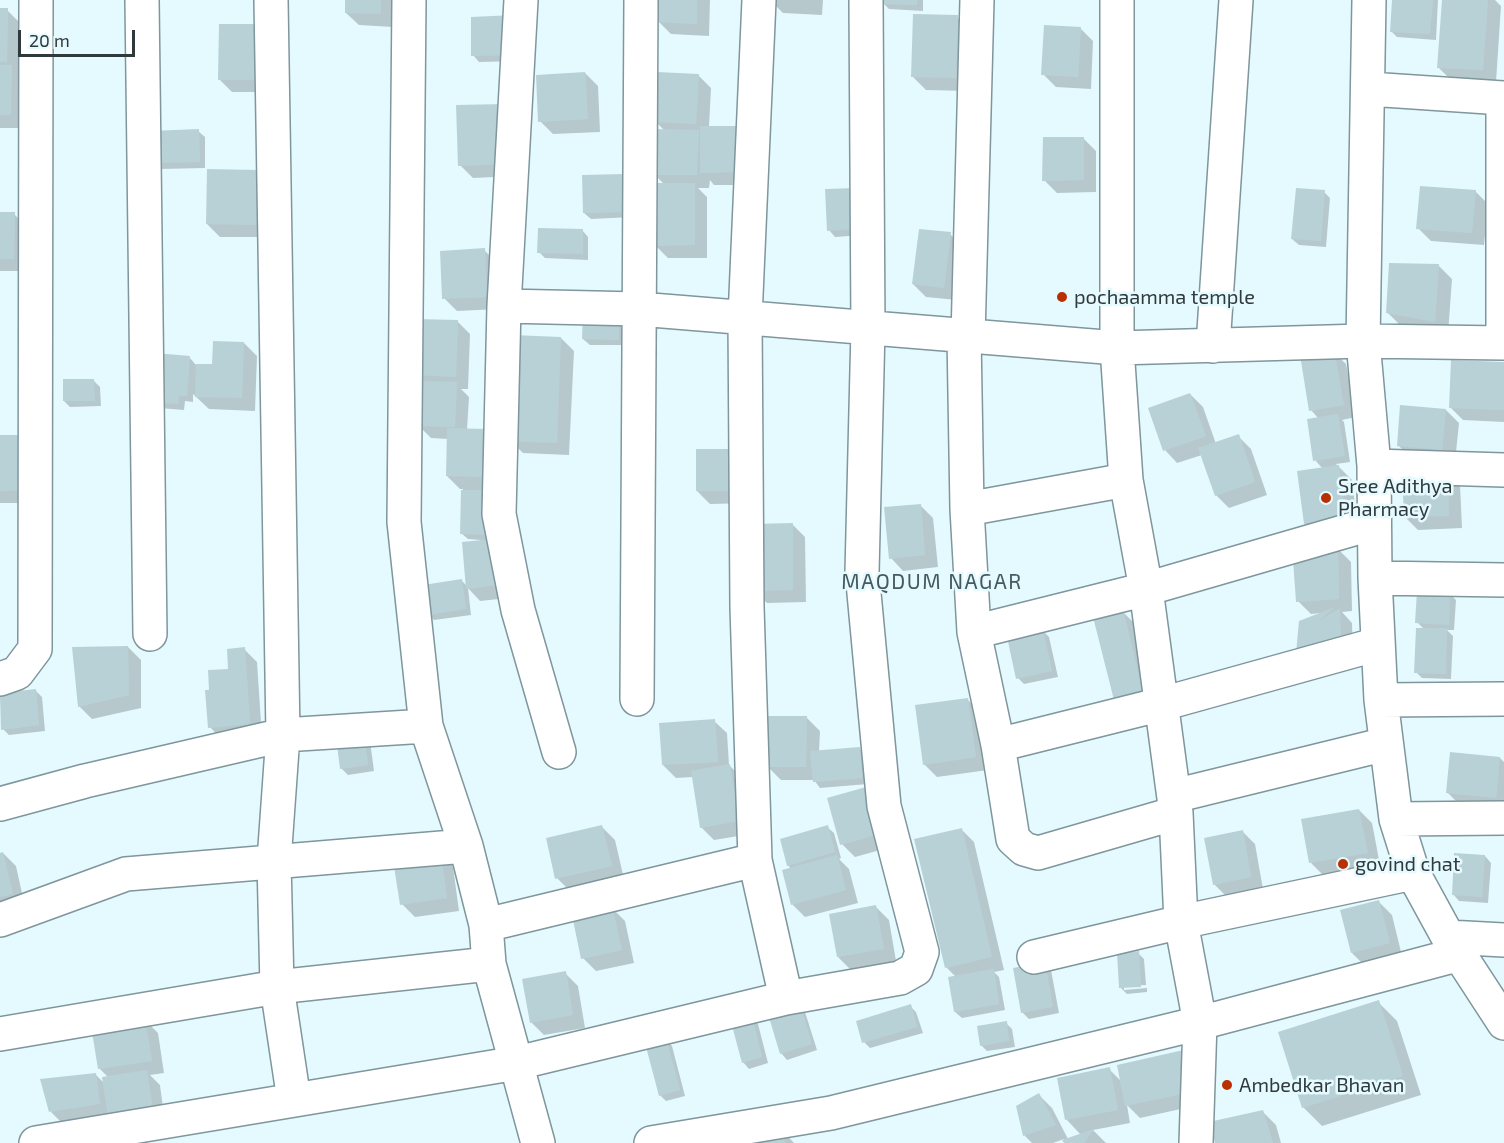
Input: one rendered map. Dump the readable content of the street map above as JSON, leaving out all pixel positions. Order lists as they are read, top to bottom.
{
  "districts": ["MAQDUM NAGAR"],
  "places": [
    "pochaamma temple",
    "Sree Adithya Pharmacy",
    "govind chat",
    "Ambedkar Bhavan"
  ],
  "scale_bar": "20 m"
}
